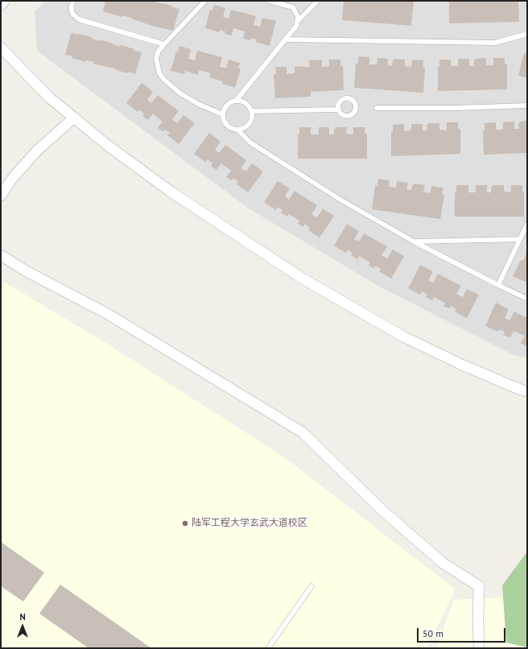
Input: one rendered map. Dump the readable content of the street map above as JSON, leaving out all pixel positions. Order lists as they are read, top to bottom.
{
  "places": ["陆军工程大学玄武大道校区"],
  "scale_bar": "50 m",
  "north": "top"
}
